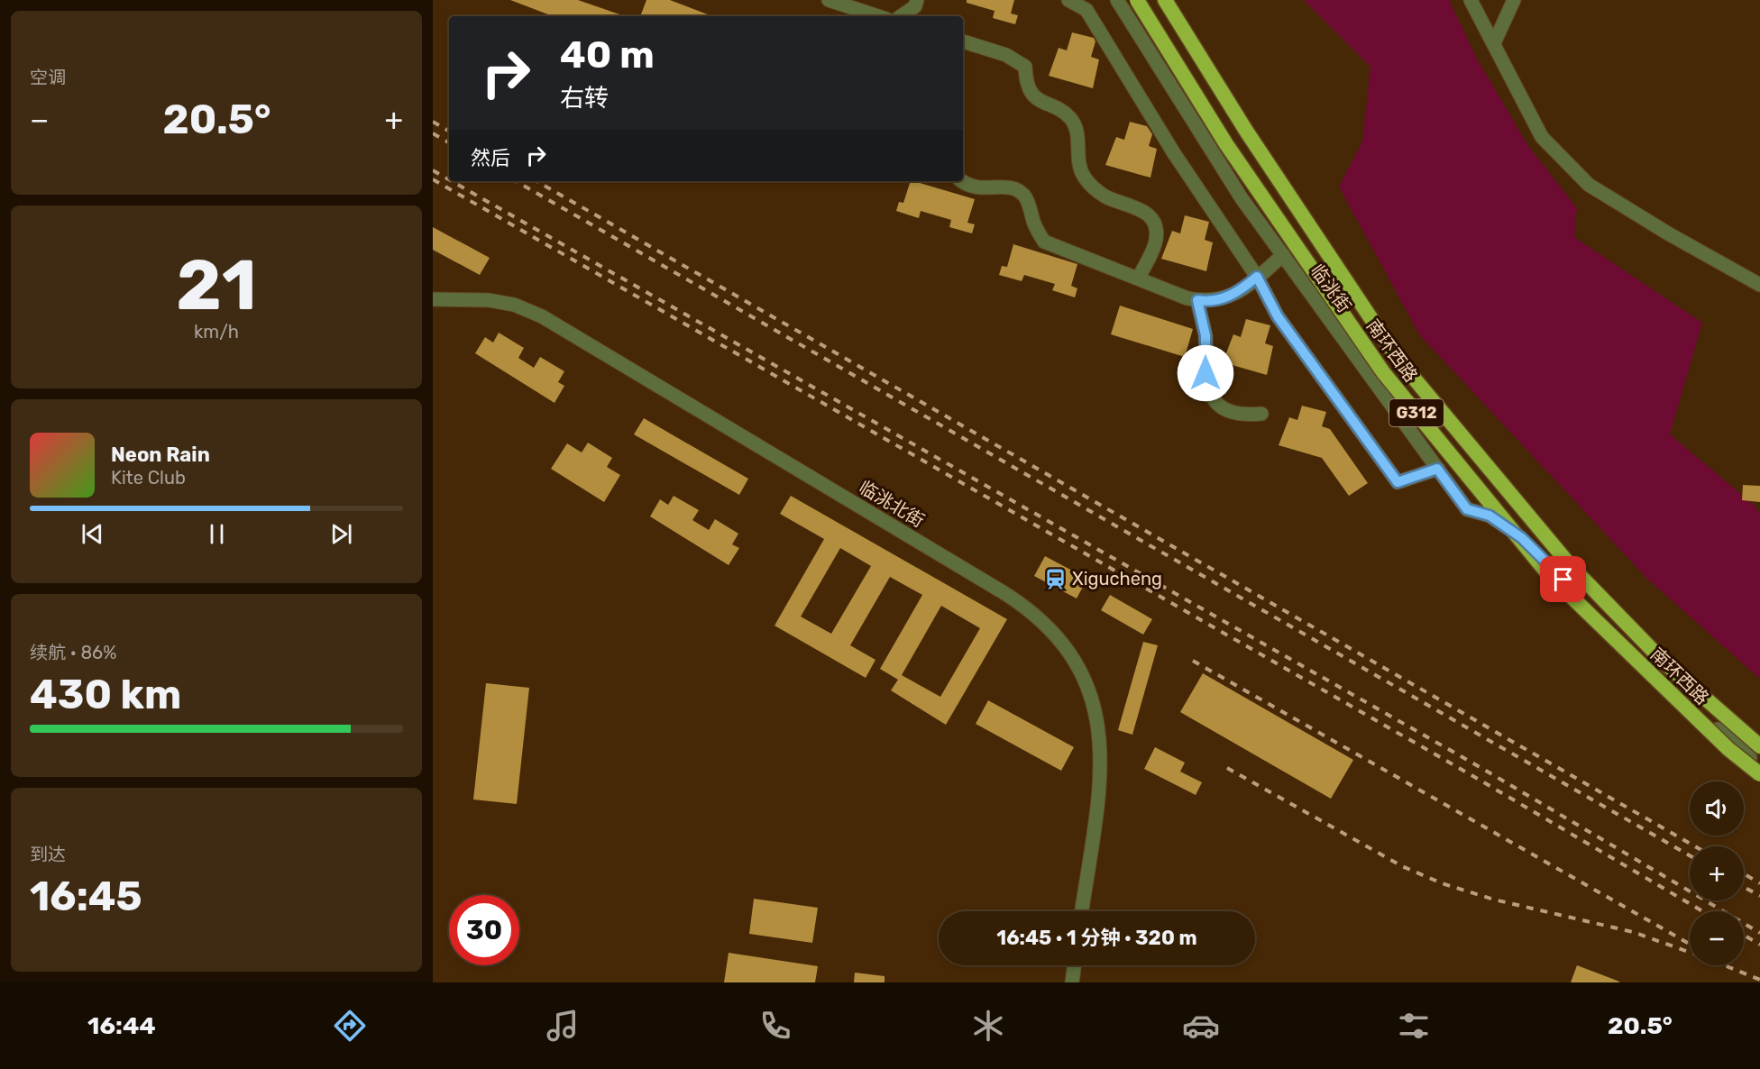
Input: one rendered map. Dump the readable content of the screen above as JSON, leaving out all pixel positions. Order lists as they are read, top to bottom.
{
  "streets": {
    "highway": ["南环西路", "G312"],
    "street": ["临洮街", "临洮北街"]
  },
  "places": {
    "station": ["Xigucheng"]
  },
  "page": {
    "tile": [
      "空调",
      ["21", "km/h"],
      ["续航 · 86%", "430 km"],
      ["到达", "16:45"]
    ],
    "turn": ["40 m", "右转"],
    "heat": ["−", "20.5°", "+"],
    "then": "然后",
    "song": ["Neon Rain", "Kite Club"],
    "map_buttons": ["+", "−"],
    "limit": "30",
    "trip": "16:45 · 1 分钟 · 320 m",
    "tabs": ["16:44", "20.5°"]
  }
}
